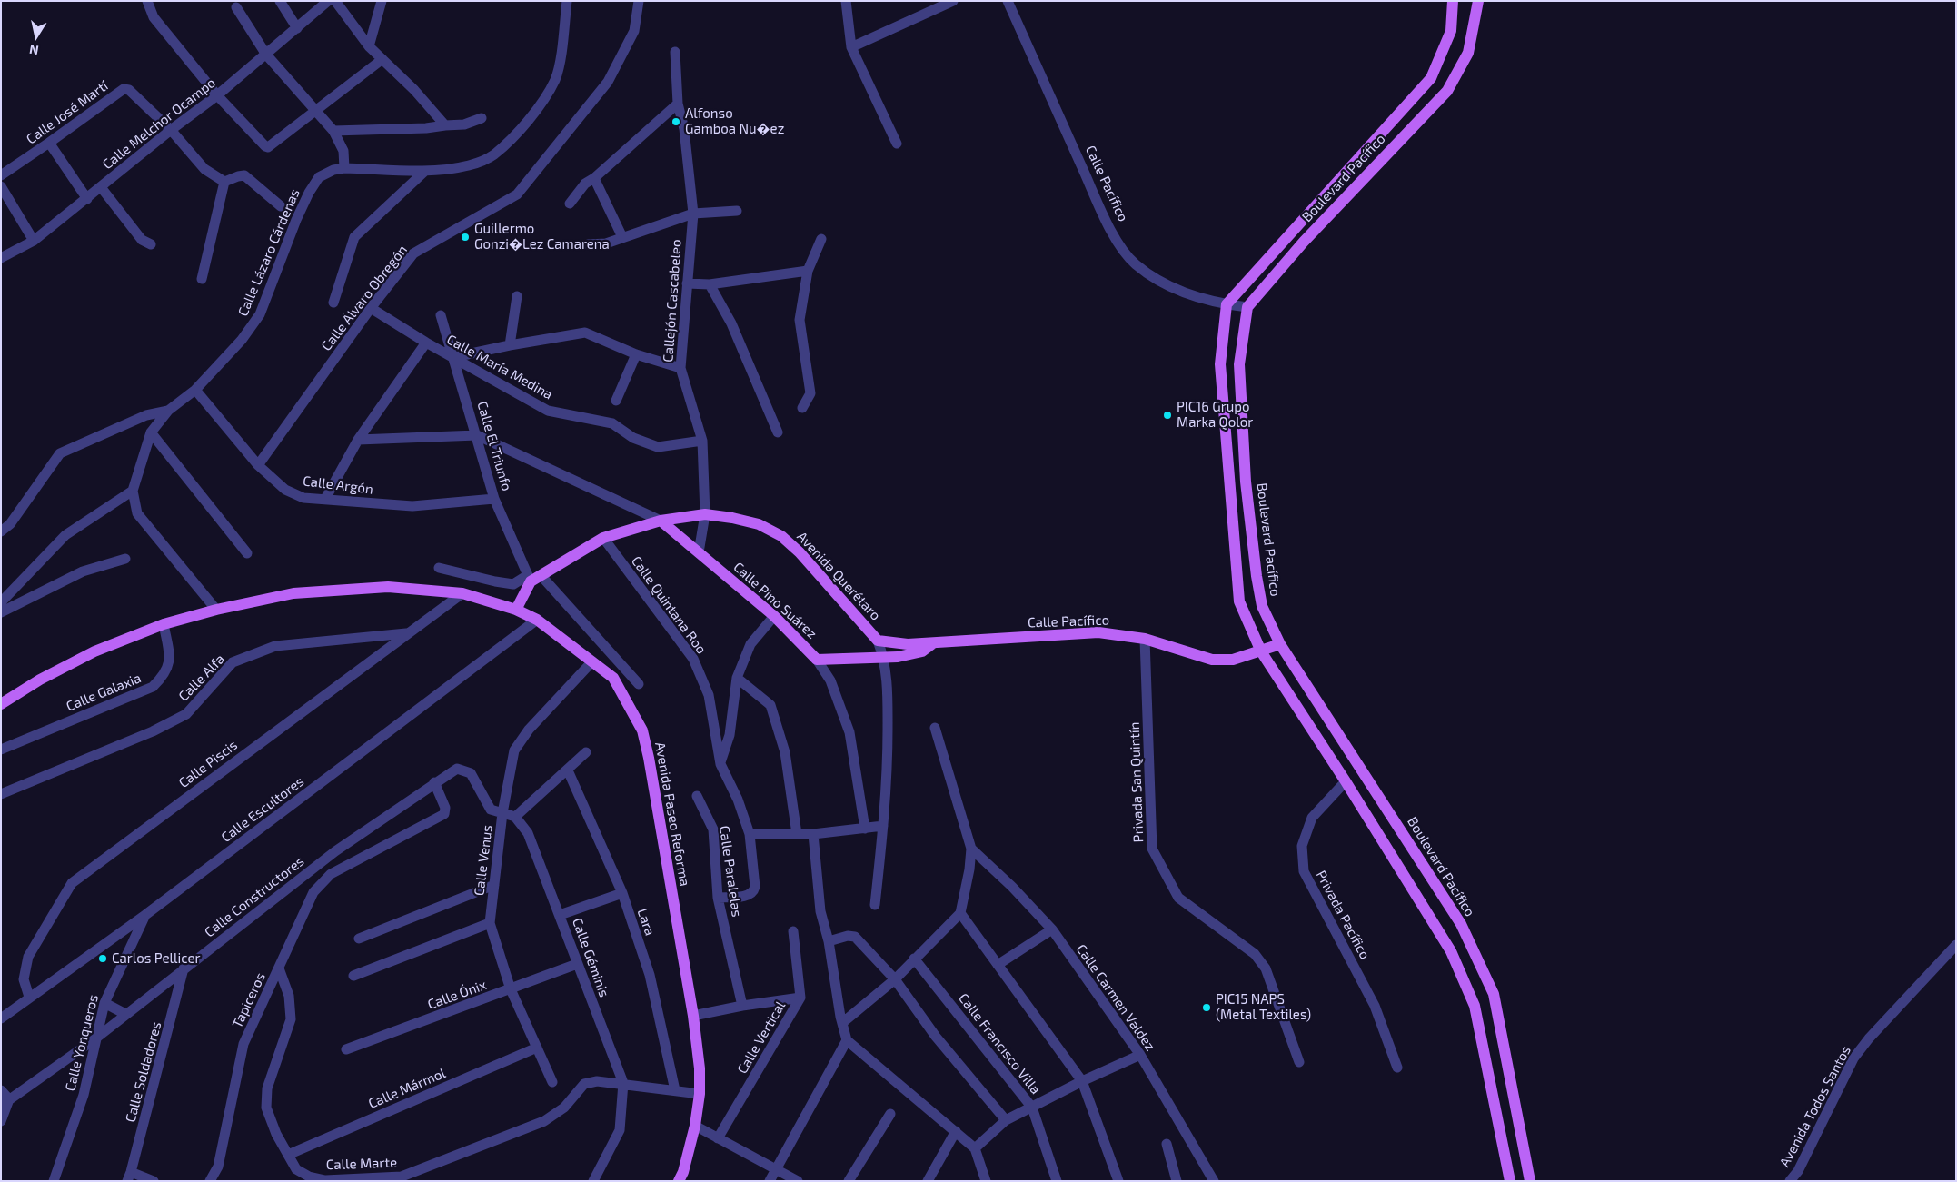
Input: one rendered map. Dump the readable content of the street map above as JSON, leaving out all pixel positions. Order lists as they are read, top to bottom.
{
  "streets": {
    "main road": [
      "Boulevard Pacífico",
      "Calle Pacífico",
      "Avenida Querétaro",
      "Calle Pino Suárez",
      "Avenida Paseo Reforma"
    ],
    "street": [
      "Calle José Martí",
      "Calle Melchor Ocampo",
      "Calle Lázaro Cárdenas",
      "Calle Álvaro Obregón",
      "Callejón Cascabeleo",
      "Calle María Medina",
      "Calle El Triunfo",
      "Calle Argón",
      "Calle Quintana Roo",
      "Calle Alfa",
      "Calle Galaxia",
      "Calle Piscis",
      "Privada San Quintín",
      "Calle Escultores",
      "Calle Venus",
      "Calle Paralelas",
      "Calle Constructores",
      "Privada Pacífico",
      "Lara",
      "Calle Géminis",
      "Calle Ónix",
      "Calle Carmen Valdez",
      "Tapiceros",
      "Calle Vertical",
      "Calle Yonqueros",
      "Calle Francisco Villa",
      "Calle Soldadores",
      "Calle Mármol",
      "Avenida Todos Santos",
      "Calle Marte"
    ]
  },
  "crossings": [
    ["Calle José Martí", "Calle Melchor Ocampo"],
    ["Boulevard Pacífico", "Calle Pacífico"],
    ["Calle Pacífico", "Avenida Querétaro"],
    ["Calle Pacífico", "Calle Pino Suárez"],
    ["Calle Pacífico", "Privada San Quintín"],
    ["Calle Lázaro Cárdenas", "Calle Argón"],
    ["Calle Álvaro Obregón", "Calle María Medina"],
    ["Calle Álvaro Obregón", "Calle Argón"],
    ["Callejón Cascabeleo", "Calle María Medina"],
    ["Callejón Cascabeleo", "Avenida Querétaro"],
    ["Callejón Cascabeleo", "Calle Pino Suárez"],
    ["Calle María Medina", "Calle El Triunfo"],
    ["Calle El Triunfo", "Calle Argón"],
    ["Calle El Triunfo", "Avenida Querétaro"],
    ["Avenida Querétaro", "Calle Pino Suárez"],
    ["Avenida Querétaro", "Calle Quintana Roo"],
    ["Calle Quintana Roo", "Calle Paralelas"],
    ["Calle Alfa", "Calle Piscis"],
    ["Calle Galaxia", "Avenida Paseo Reforma"],
    ["Calle Piscis", "Calle Escultores"],
    ["Calle Piscis", "Avenida Paseo Reforma"],
    ["Calle Escultores", "Avenida Paseo Reforma"],
    ["Calle Escultores", "Calle Yonqueros"],
    ["Avenida Paseo Reforma", "Calle Venus"],
    ["Avenida Paseo Reforma", "Calle Vertical"],
    ["Avenida Paseo Reforma", "Calle Marte"],
    ["Calle Venus", "Calle Constructores"],
    ["Calle Venus", "Calle Ónix"],
    ["Calle Venus", "Calle Mármol"],
    ["Calle Paralelas", "Calle Vertical"],
    ["Calle Constructores", "Tapiceros"],
    ["Calle Constructores", "Calle Yonqueros"],
    ["Calle Constructores", "Calle Soldadores"],
    ["Lara", "Calle Marte"],
    ["Calle Géminis", "Calle Ónix"],
    ["Calle Géminis", "Calle Marte"],
    ["Tapiceros", "Calle Marte"],
    ["Calle Mármol", "Calle Marte"]
  ],
  "places": [
    "Alfonso Gamboa Nu�ez",
    "Guillermo Gonzi�Lez Camarena",
    "PIC16 Grupo Marka Qolor",
    "Carlos Pellicer",
    "PIC15 NAPS (Metal Textiles)"
  ],
  "north": "bottom"
}
